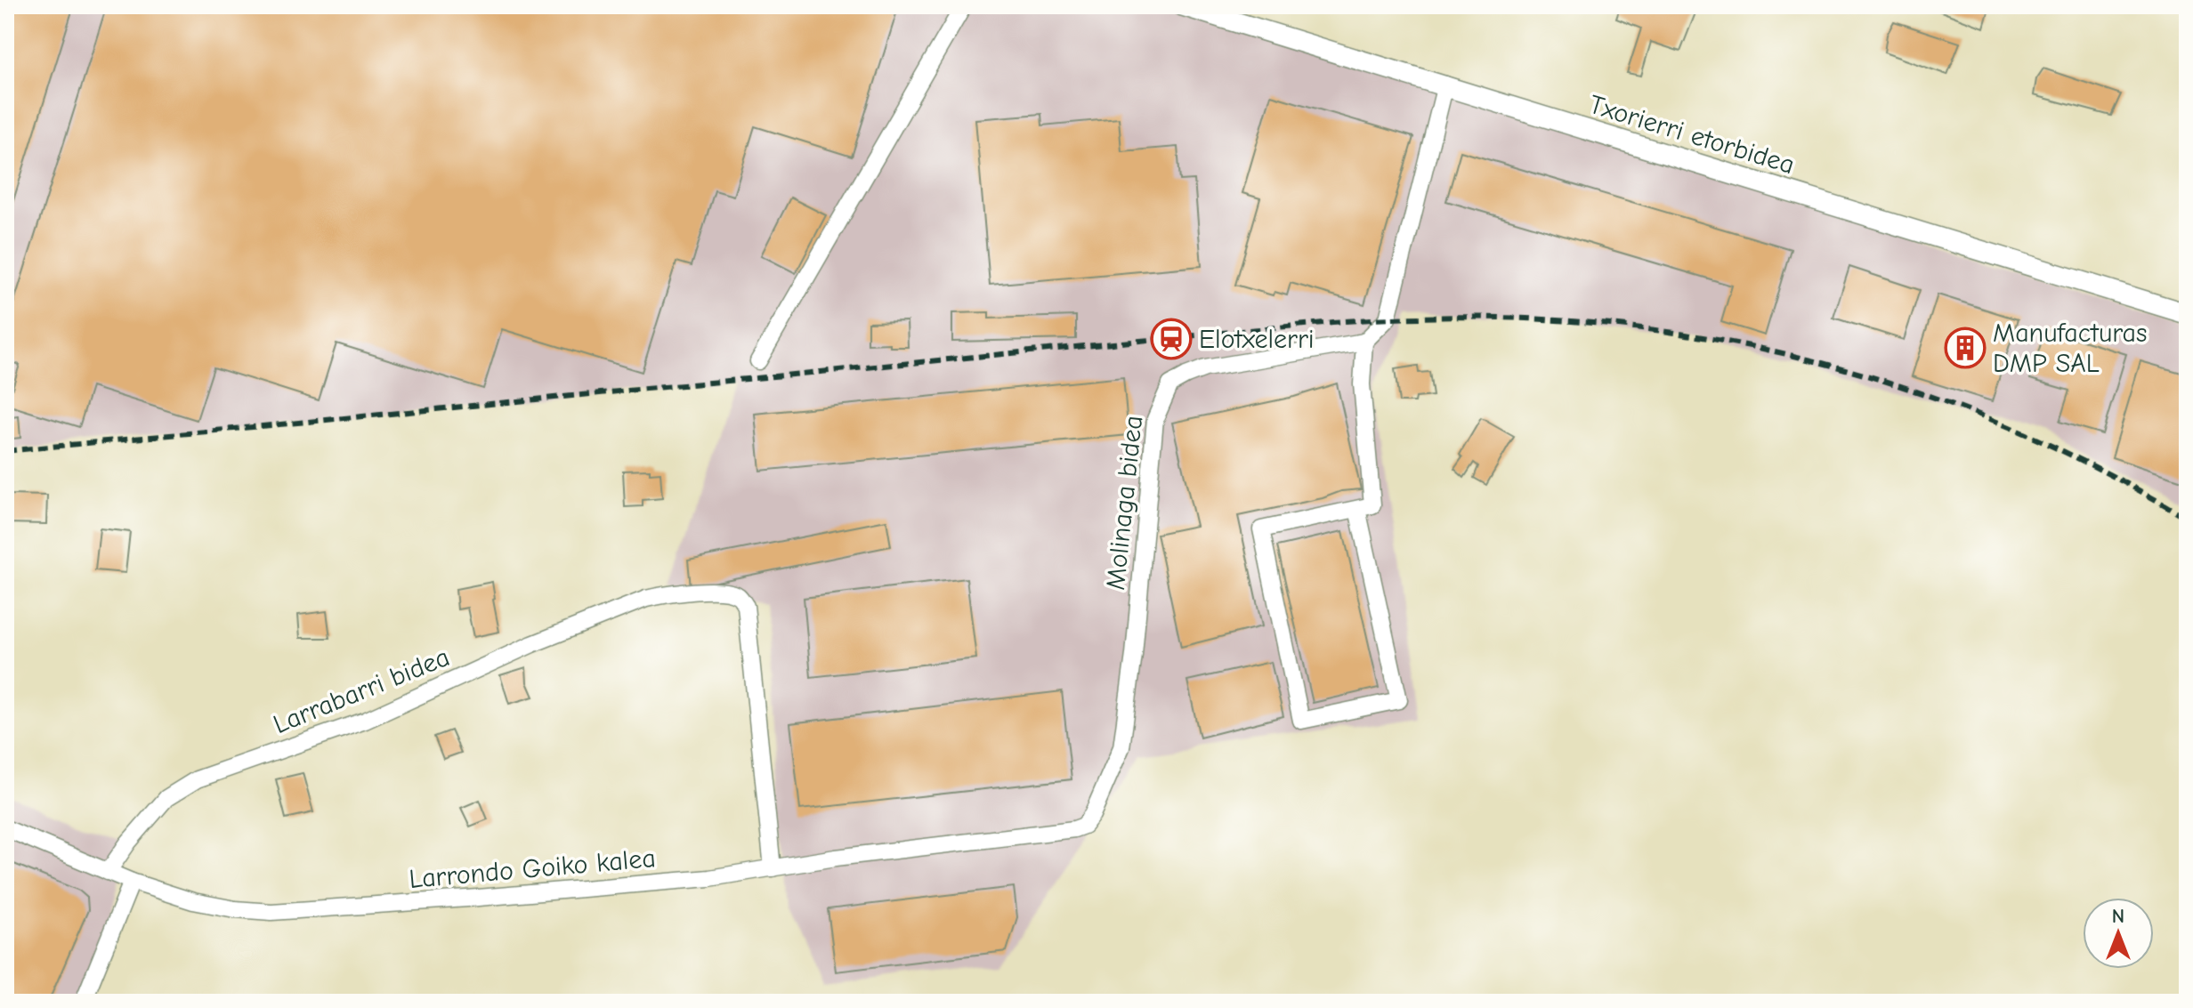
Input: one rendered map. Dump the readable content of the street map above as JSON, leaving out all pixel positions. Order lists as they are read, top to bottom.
{
  "streets": {
    "street": [
      "Txorierri etorbidea",
      "Molinaga bidea",
      "Larrabarri bidea",
      "Larrondo Goiko kalea"
    ]
  },
  "crossings": [
    ["Molinaga bidea", "Larrondo Goiko kalea"],
    ["Larrabarri bidea", "Larrondo Goiko kalea"]
  ],
  "places": {
    "station": ["Elotxelerri"],
    "building": ["Manufacturas DMP SAL"]
  },
  "north": "top"
}
